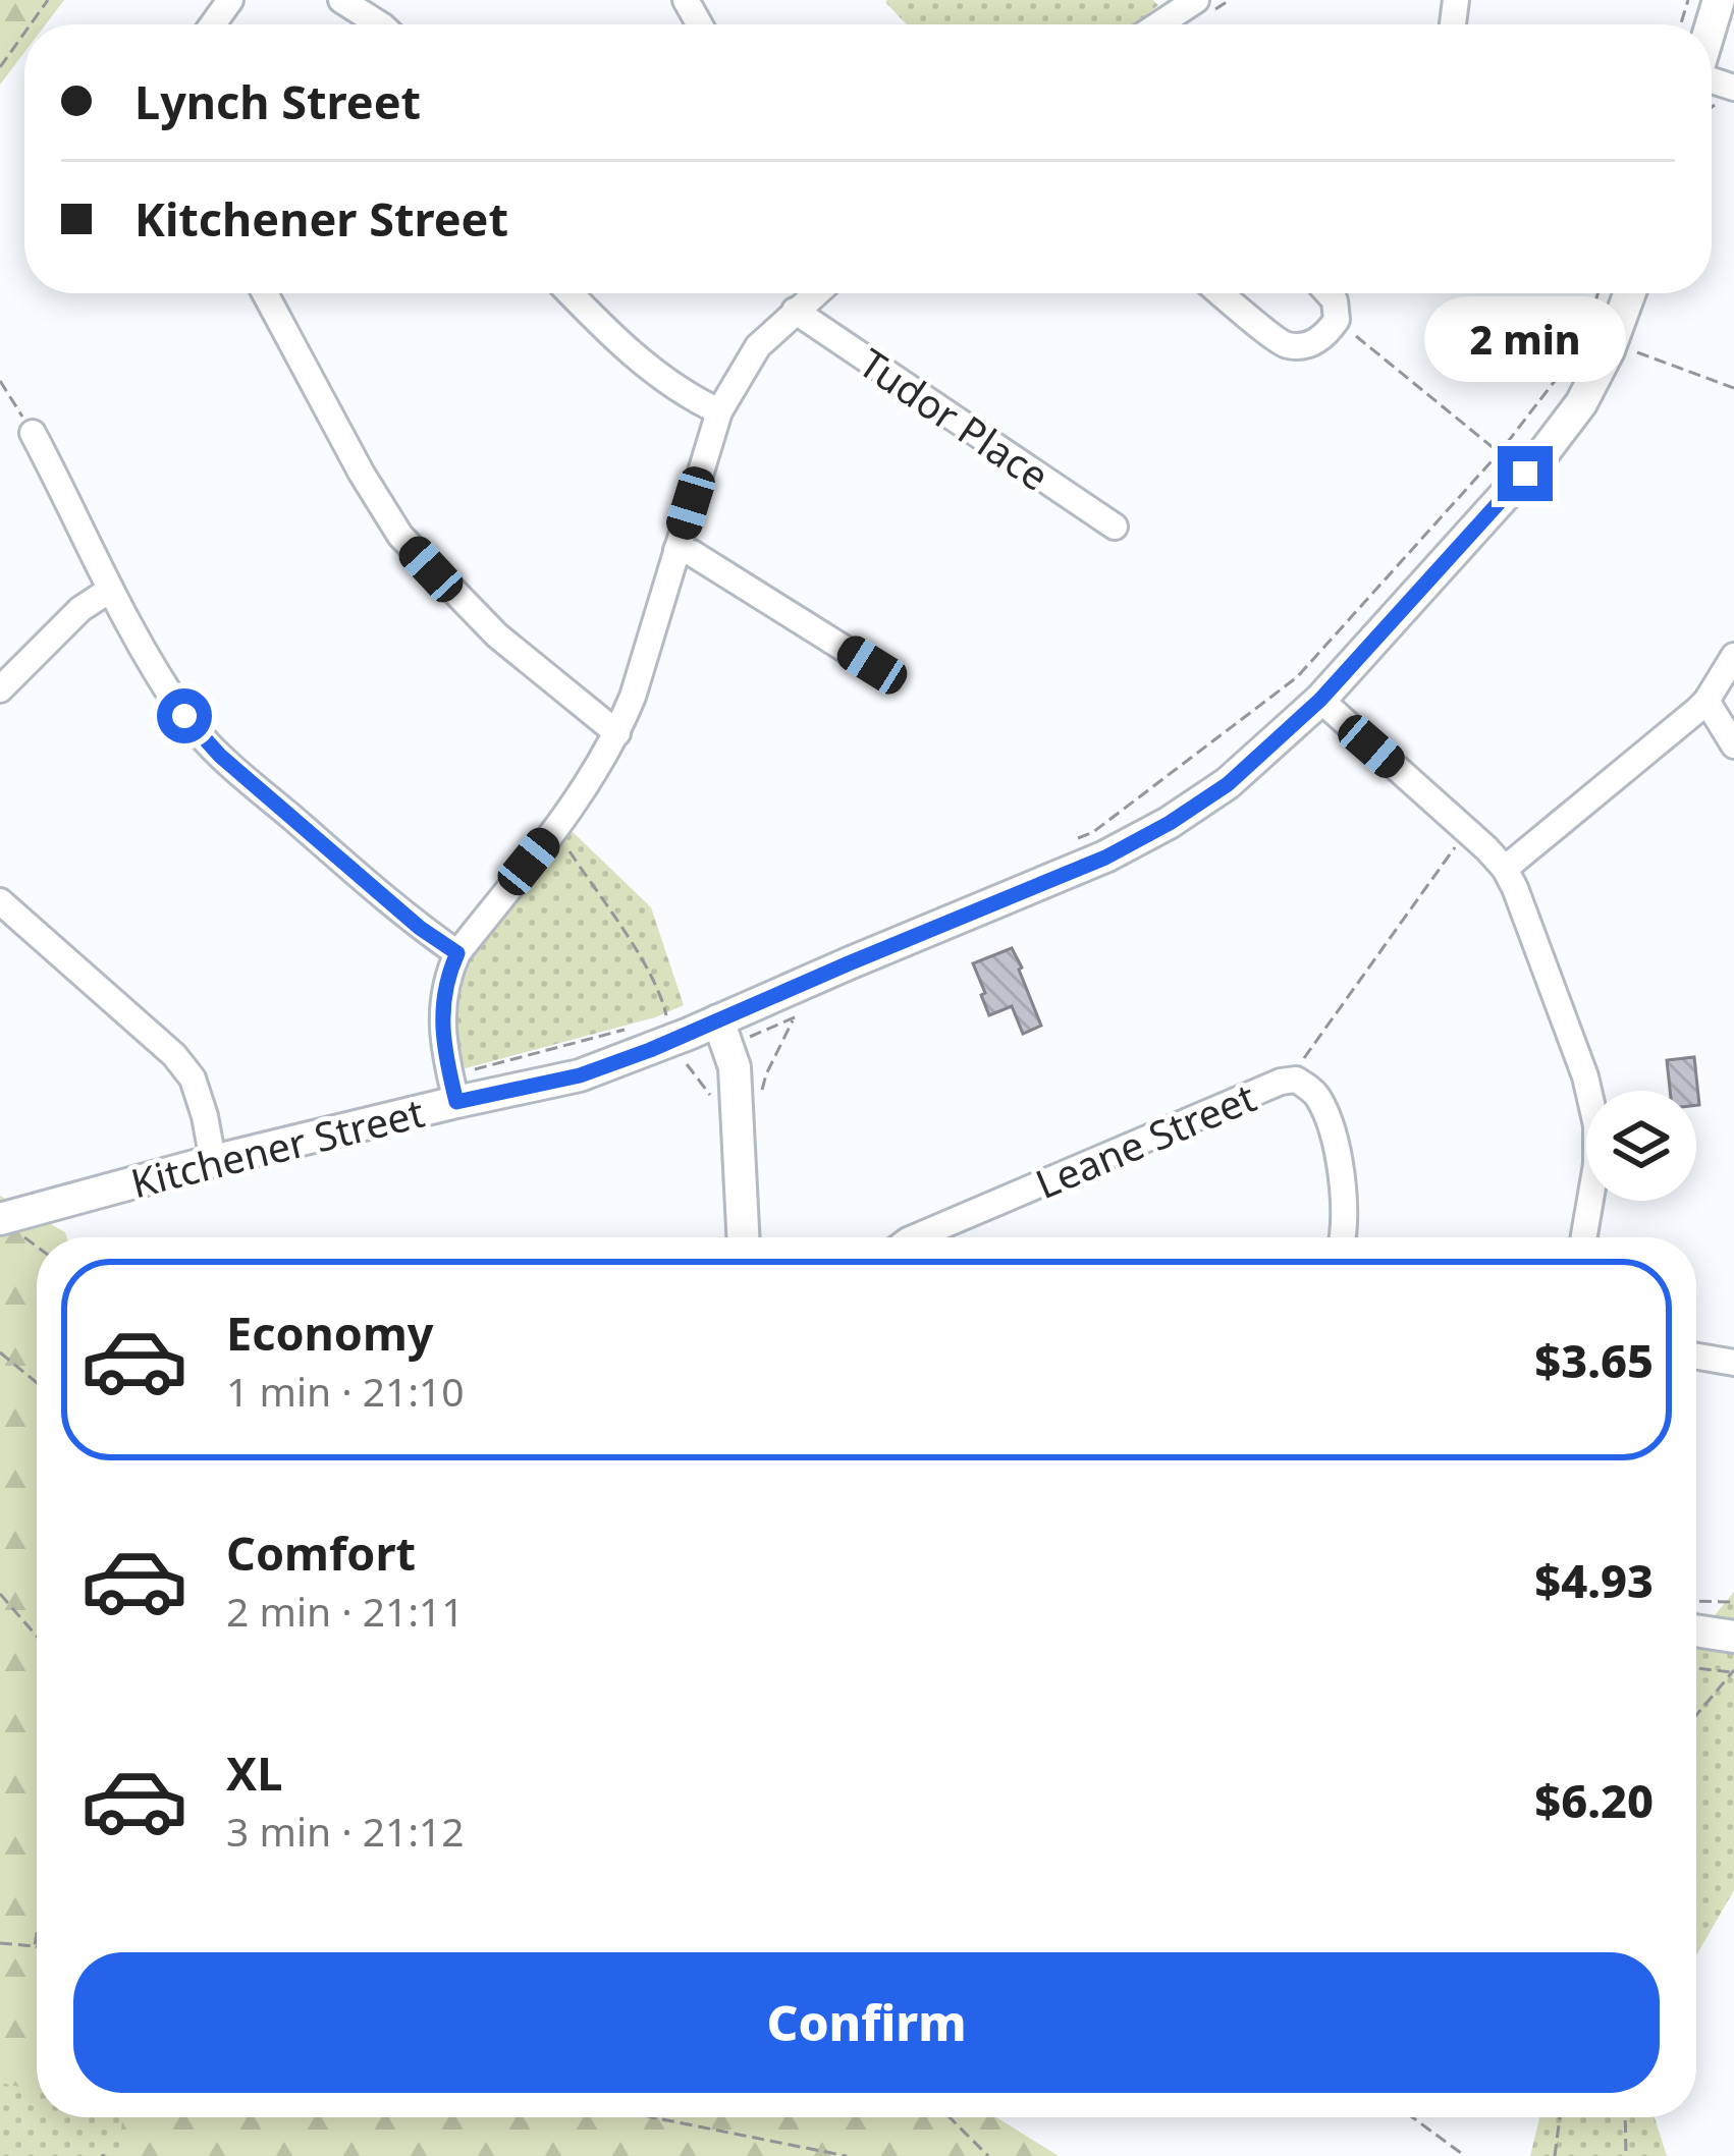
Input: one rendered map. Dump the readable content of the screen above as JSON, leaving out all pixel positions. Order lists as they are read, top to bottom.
{
  "streets": {
    "street": ["Tudor Place", "Leane Street", "Kitchener Street"]
  },
  "page": {
    "banner": ["Lynch Street", "Kitchener Street"],
    "bubble": "2 min",
    "list": [
      {
        "name": "Economy",
        "note": "1 min · 21:10",
        "value": "$3.65"
      },
      {
        "name": "Comfort",
        "note": "2 min · 21:11",
        "value": "$4.93"
      },
      {
        "name": "XL",
        "note": "3 min · 21:12",
        "value": "$6.20"
      }
    ],
    "buttons": "Confirm"
  }
}
